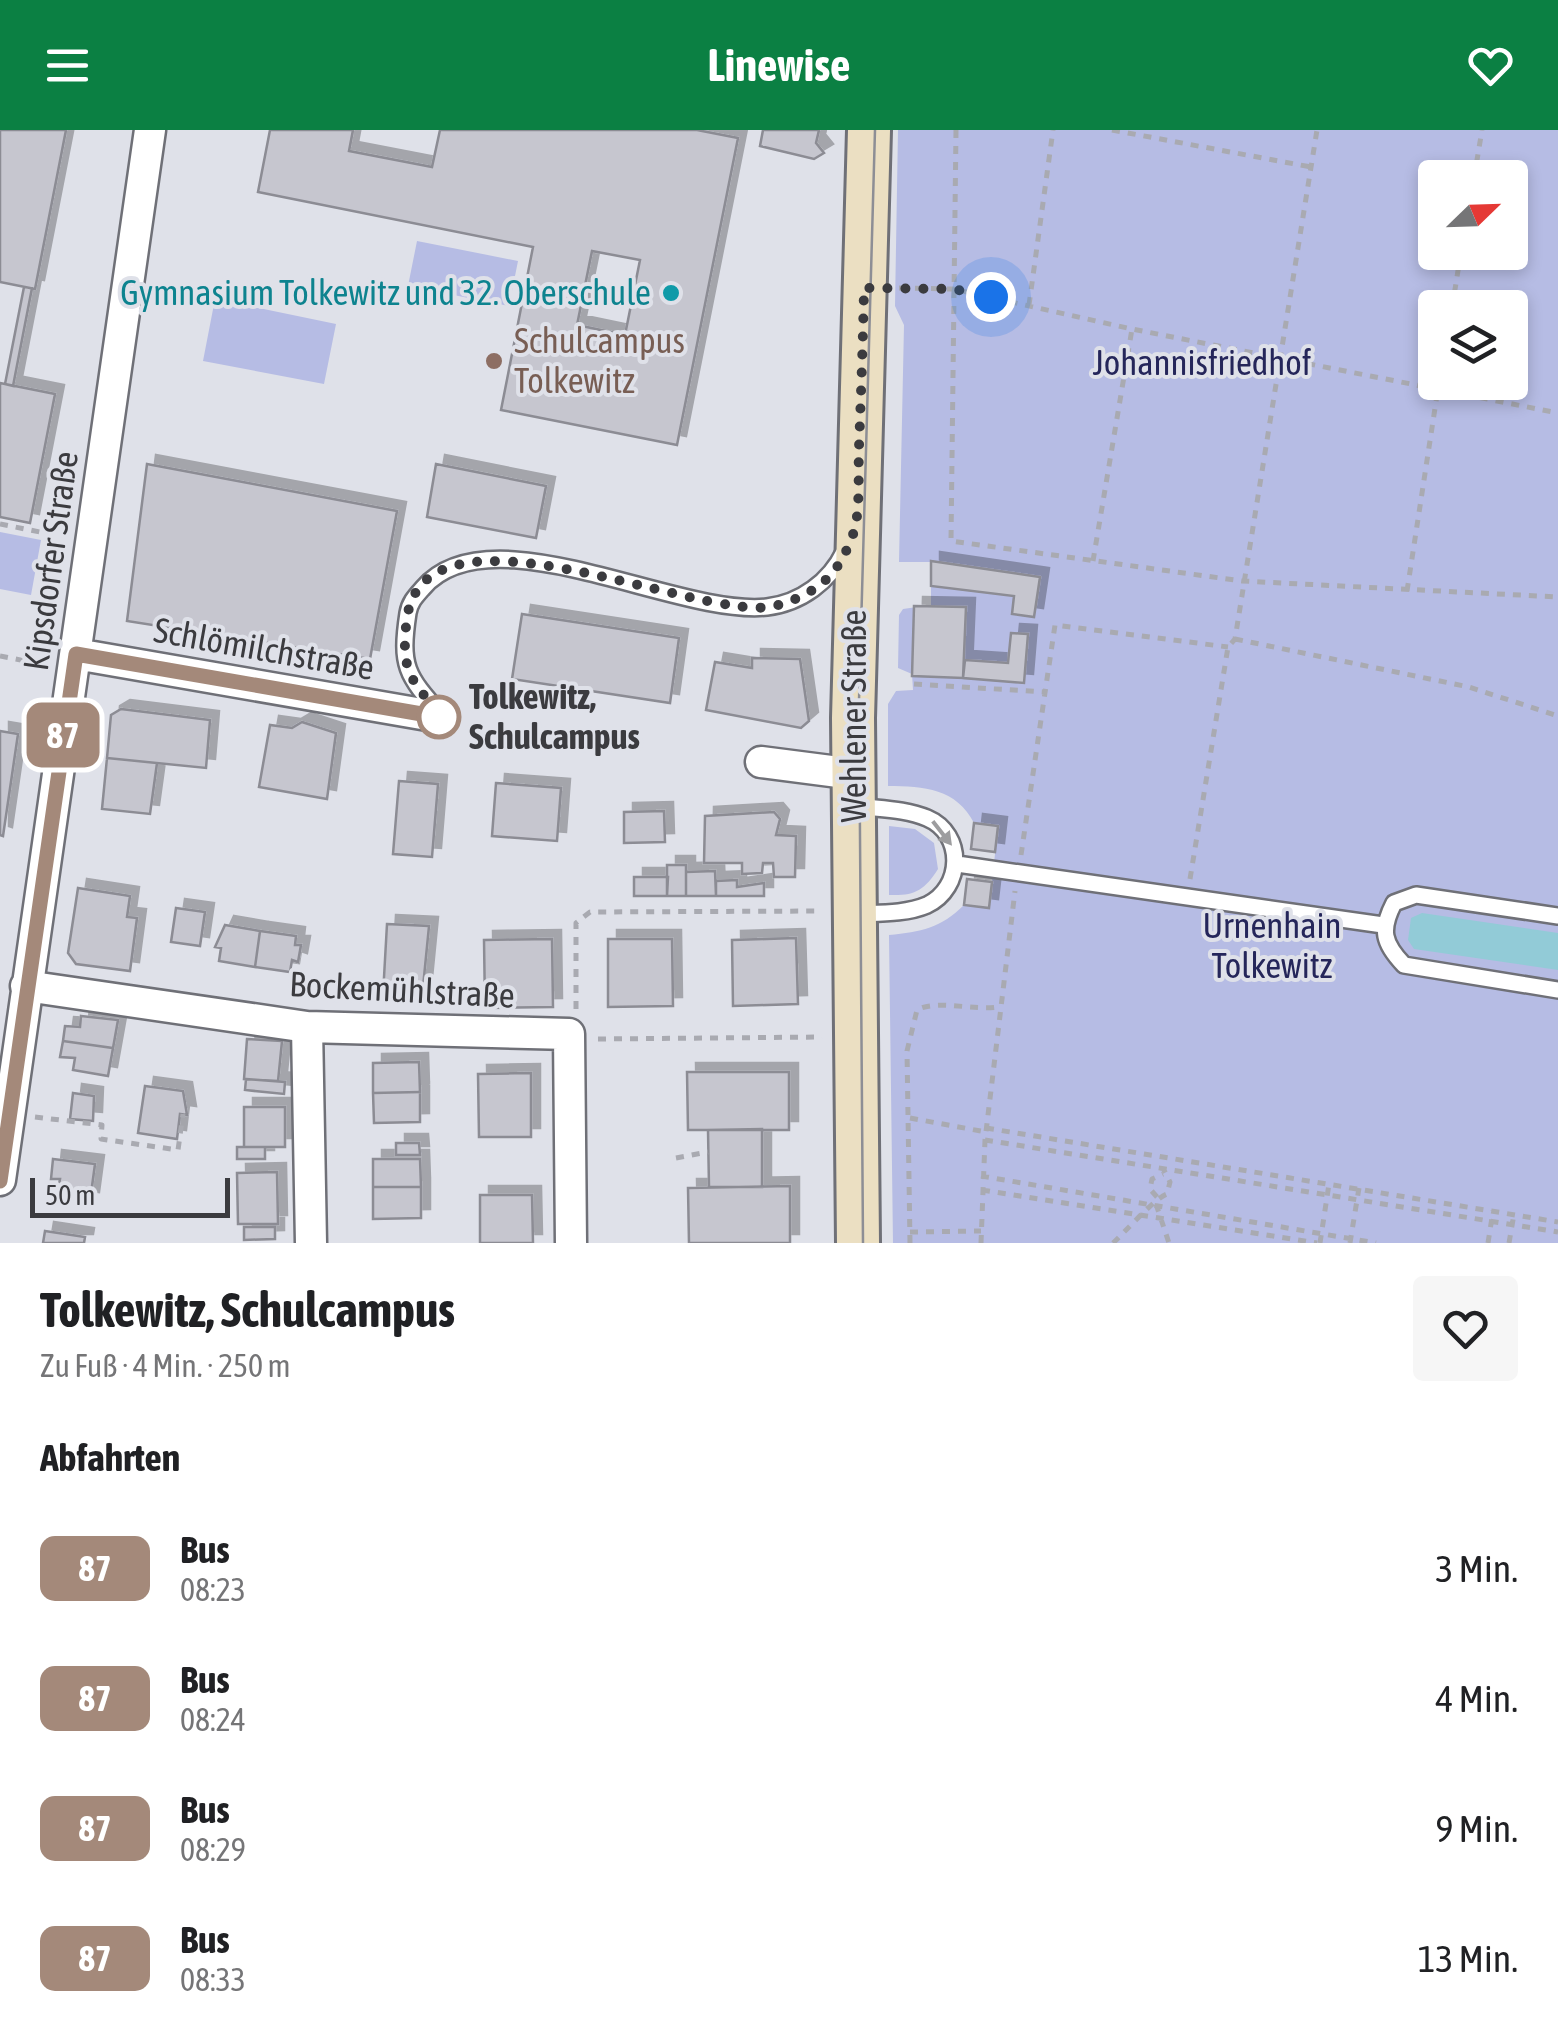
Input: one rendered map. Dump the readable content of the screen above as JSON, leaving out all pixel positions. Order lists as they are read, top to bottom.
{
  "streets": {
    "main road": ["Wehlener Straße"],
    "street": ["Kipsdorfer Straße", "Schlömilchstraße", "Bockemühlstraße"]
  },
  "crossings": [
    ["Kipsdorfer Straße", "Schlömilchstraße"],
    ["Kipsdorfer Straße", "Bockemühlstraße"]
  ],
  "parks": ["Johannisfriedhof", "Urnenhain Tolkewitz"],
  "places": ["Gymnasium Tolkewitz und 32. Oberschule", "Schulcampus Tolkewitz", "Tolkewitz, Schulcampus"],
  "lines": ["bus line 87"],
  "scale_bar": "50 m",
  "north": "top right",
  "page": {
    "header": "Linewise",
    "on_map": "87",
    "scale": "50 m",
    "heading": [
      ["Tolkewitz, Schulcampus", "Zu Fuß · 4 Min. · 250 m"],
      "Abfahrten"
    ],
    "list": [
      {
        "mark": "87",
        "name": "Bus",
        "note": "08:23",
        "value": "3 Min."
      },
      {
        "mark": "87",
        "name": "Bus",
        "note": "08:24",
        "value": "4 Min."
      },
      {
        "mark": "87",
        "name": "Bus",
        "note": "08:29",
        "value": "9 Min."
      },
      {
        "mark": "87",
        "name": "Bus",
        "note": "08:33",
        "value": "13 Min."
      }
    ]
  }
}
